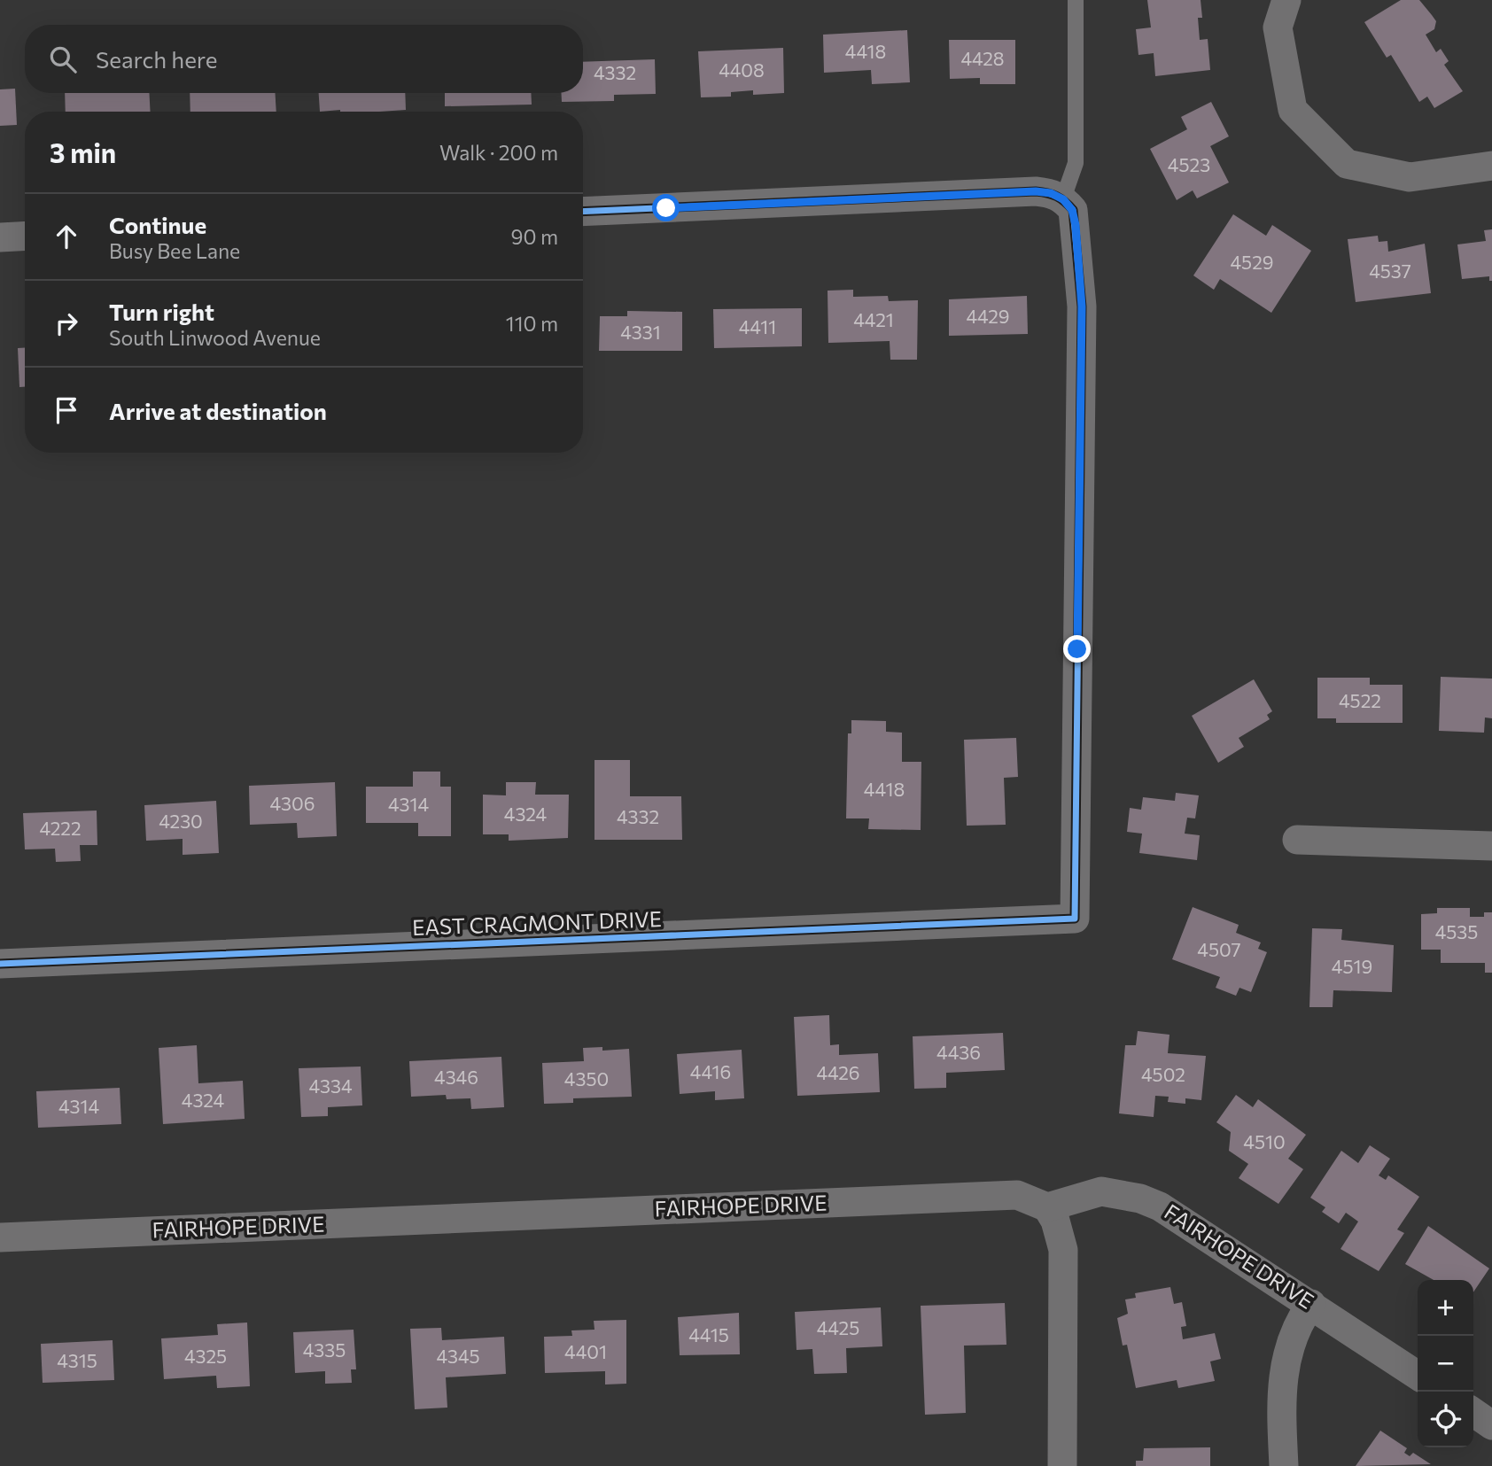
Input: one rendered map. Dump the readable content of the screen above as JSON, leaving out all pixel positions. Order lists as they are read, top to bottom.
{
  "streets": {
    "street": ["EAST CRAGMONT DRIVE", "FAIRHOPE DRIVE"]
  },
  "house_numbers": [
    "4418",
    "4428",
    "4408",
    "4332",
    "4523",
    "4529",
    "4537",
    "4429",
    "4421",
    "4411",
    "4331",
    "4522",
    "4418",
    "4306",
    "4314",
    "4324",
    "4332",
    "4230",
    "4222",
    "4535",
    "4507",
    "4519",
    "4436",
    "4416",
    "4426",
    "4502",
    "4346",
    "4350",
    "4334",
    "4324",
    "4314",
    "4510",
    "4425",
    "4415",
    "4335",
    "4401",
    "4325",
    "4345",
    "4315"
  ],
  "page": {
    "search": "Search here",
    "heading": ["3 min", "Walk · 200 m"],
    "list": [
      ["Continue", "Busy Bee Lane", "90 m"],
      ["Turn right", "South Linwood Avenue", "110 m"],
      "Arrive at destination"
    ],
    "map_buttons": ["+", "−"]
  }
}
